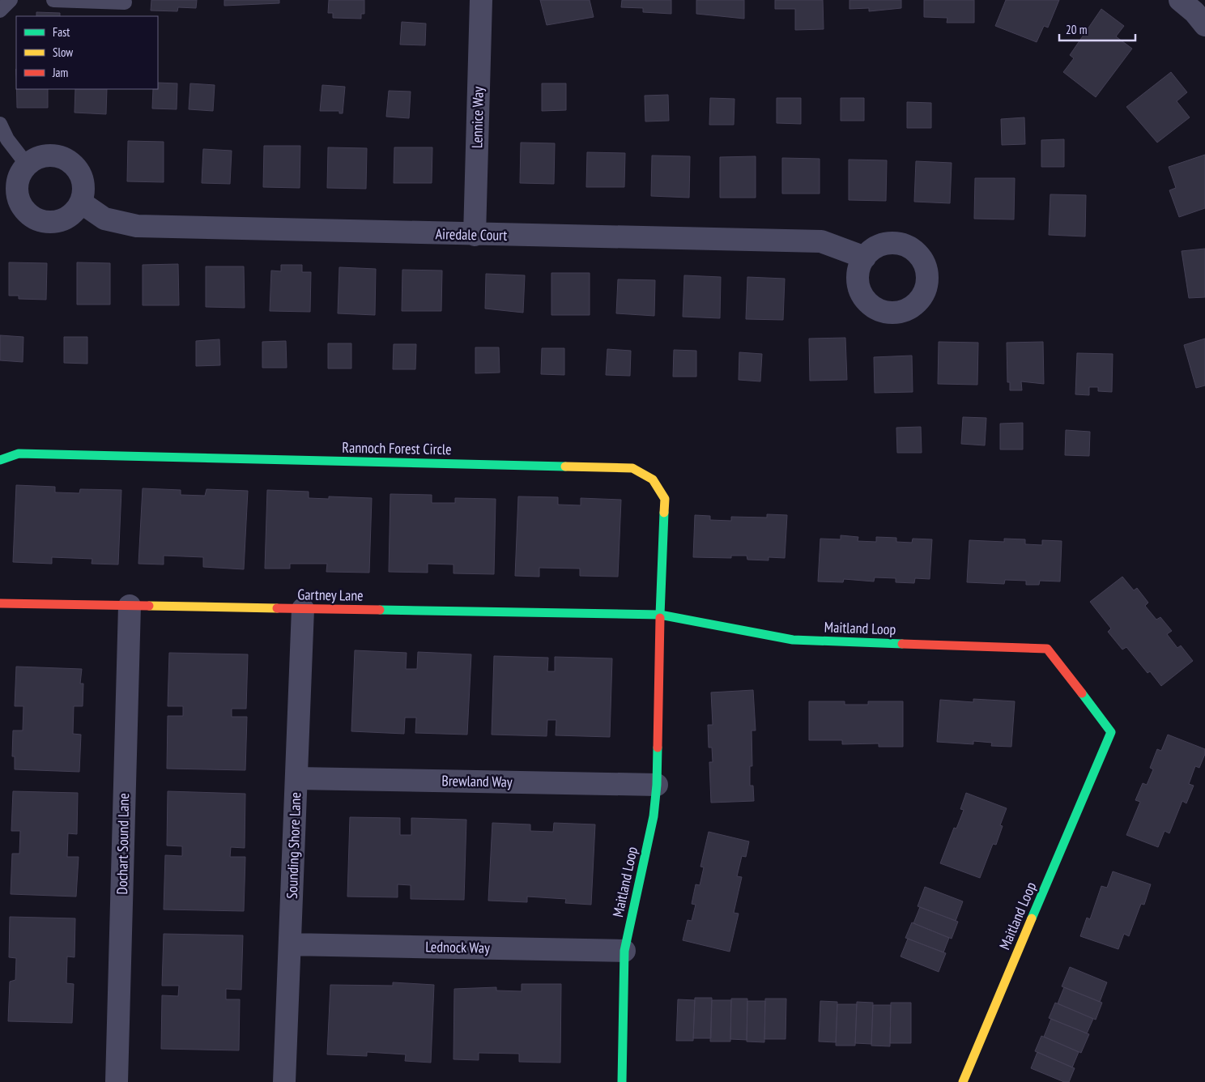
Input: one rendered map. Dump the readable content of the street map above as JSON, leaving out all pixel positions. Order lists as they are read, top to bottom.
{
  "streets": {
    "street": [
      "Lennice Way",
      "Airedale Court",
      "Rannoch Forest Circle",
      "Gartney Lane",
      "Maitland Loop",
      "Brewland Way",
      "Dochart Sound Lane",
      "Sounding Shore Lane",
      "Lednock Way"
    ]
  },
  "crossings": [
    ["Lennice Way", "Airedale Court"],
    ["Rannoch Forest Circle", "Gartney Lane"],
    ["Rannoch Forest Circle", "Maitland Loop"],
    ["Gartney Lane", "Maitland Loop"],
    ["Gartney Lane", "Dochart Sound Lane"],
    ["Gartney Lane", "Sounding Shore Lane"],
    ["Maitland Loop", "Brewland Way"],
    ["Maitland Loop", "Lednock Way"],
    ["Brewland Way", "Sounding Shore Lane"],
    ["Sounding Shore Lane", "Lednock Way"]
  ],
  "legend": ["Fast", "Slow", "Jam"],
  "scale_bar": "20 m"
}
